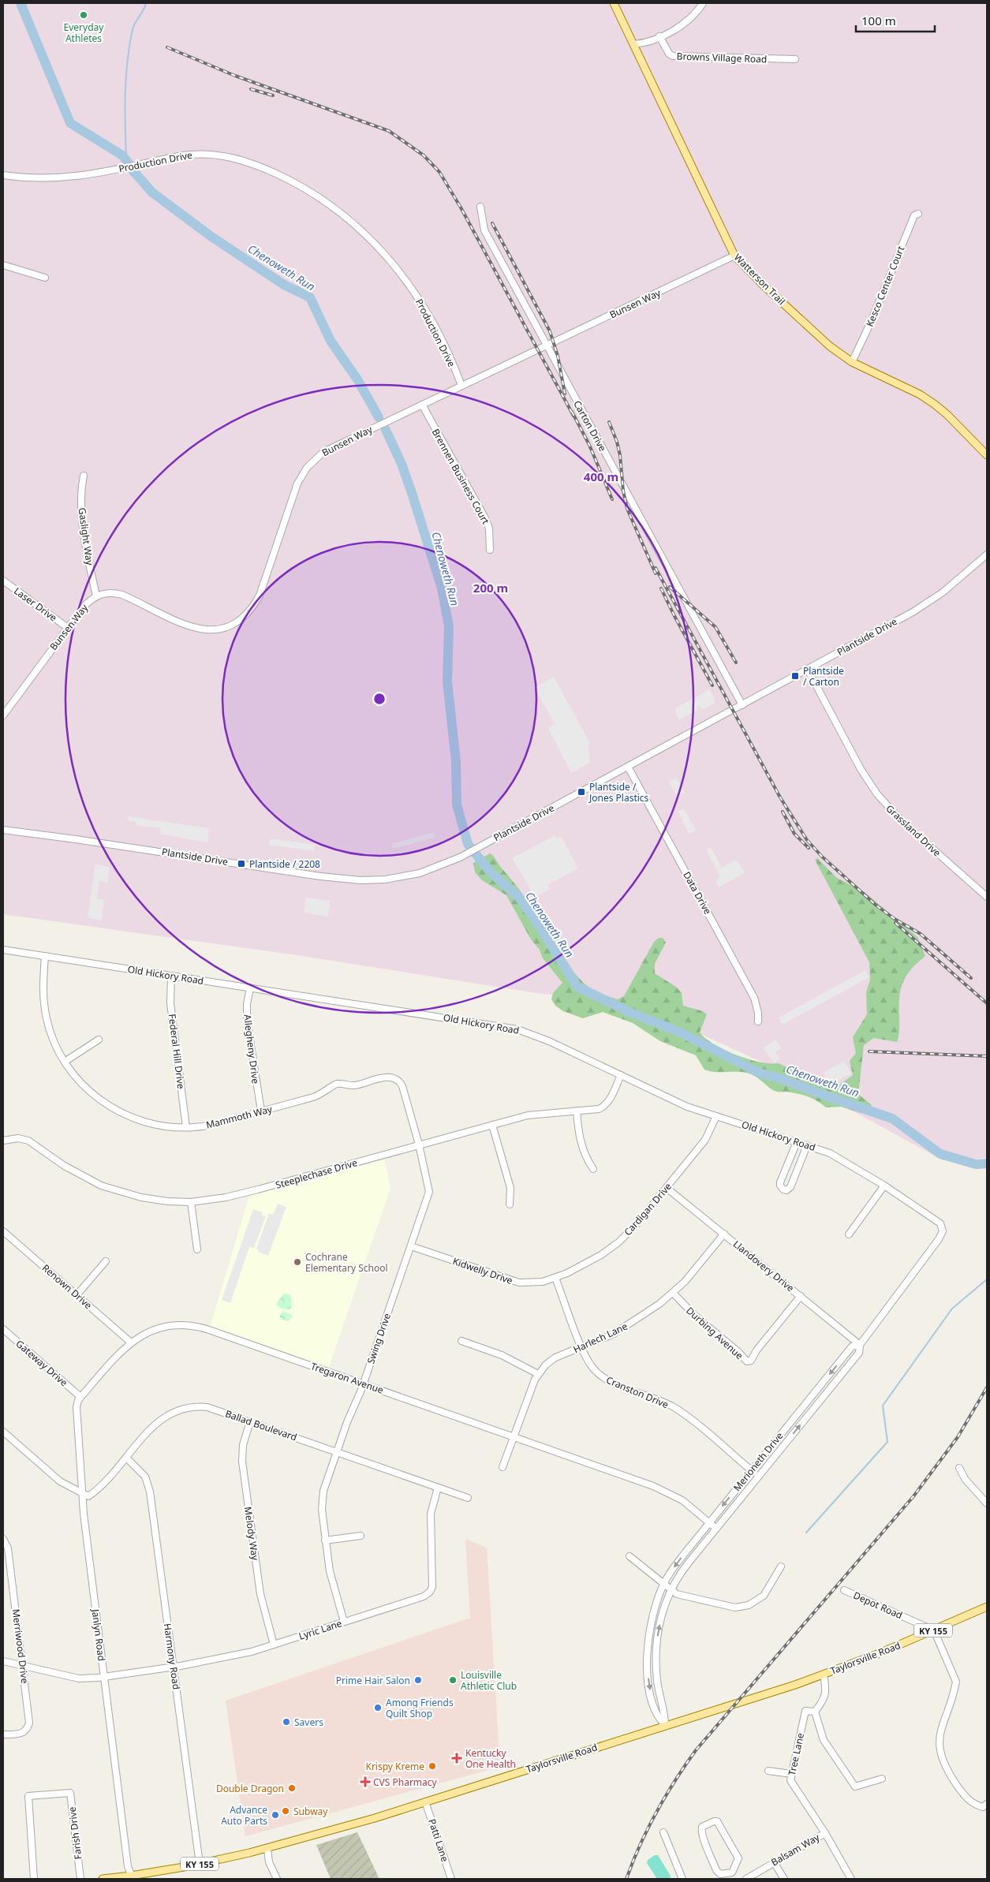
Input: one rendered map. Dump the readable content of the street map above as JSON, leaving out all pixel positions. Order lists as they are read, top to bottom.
{
  "streets": {
    "main road": ["Watterson Trail", "KY 155", "Taylorsville Road"],
    "street": [
      "Browns Village Road",
      "Production Drive",
      "Kesco Center Court",
      "Bunsen Way",
      "Carton Drive",
      "Brennen Business Court",
      "Gaslight Way",
      "Laser Drive",
      "Plantside Drive",
      "Grassland Drive",
      "Data Drive",
      "Old Hickory Road",
      "Allegheny Drive",
      "Federal Hill Drive",
      "Mammoth Way",
      "Steeplechase Drive",
      "Cardigan Drive",
      "Llandovery Drive",
      "Kidwelly Drive",
      "Renown Drive",
      "Durbing Avenue",
      "Harlech Lane",
      "Swing Drive",
      "Gateway Drive",
      "Tregaron Avenue",
      "Cranston Drive",
      "Ballad Boulevard",
      "Merioneth Drive",
      "Melody Way",
      "Depot Road",
      "Lyric Lane",
      "Janlyn Road",
      "Merriwood Drive",
      "Harmony Road",
      "Tree Lane",
      "Farish Drive",
      "Patti Lane",
      "Balsam Way"
    ]
  },
  "crossings": [
    ["Production Drive", "Bunsen Way"],
    ["Watterson Trail", "Kesco Center Court"],
    ["Watterson Trail", "Bunsen Way"],
    ["Bunsen Way", "Carton Drive"],
    ["Bunsen Way", "Brennen Business Court"],
    ["Bunsen Way", "Gaslight Way"],
    ["Bunsen Way", "Laser Drive"],
    ["Carton Drive", "Plantside Drive"],
    ["Plantside Drive", "Grassland Drive"],
    ["Plantside Drive", "Data Drive"],
    ["Old Hickory Road", "Allegheny Drive"],
    ["Old Hickory Road", "Federal Hill Drive"],
    ["Old Hickory Road", "Mammoth Way"],
    ["Old Hickory Road", "Steeplechase Drive"],
    ["Old Hickory Road", "Cardigan Drive"],
    ["Old Hickory Road", "Merioneth Drive"],
    ["Allegheny Drive", "Mammoth Way"],
    ["Federal Hill Drive", "Mammoth Way"],
    ["Mammoth Way", "Swing Drive"],
    ["Steeplechase Drive", "Swing Drive"],
    ["Cardigan Drive", "Llandovery Drive"],
    ["Cardigan Drive", "Kidwelly Drive"],
    ["Cardigan Drive", "Cranston Drive"],
    ["Llandovery Drive", "Durbing Avenue"],
    ["Llandovery Drive", "Harlech Lane"],
    ["Llandovery Drive", "Merioneth Drive"],
    ["Kidwelly Drive", "Swing Drive"],
    ["Kidwelly Drive", "Cranston Drive"],
    ["Renown Drive", "Tregaron Avenue"],
    ["Durbing Avenue", "Harlech Lane"],
    ["Harlech Lane", "Tregaron Avenue"],
    ["Harlech Lane", "Cranston Drive"],
    ["Swing Drive", "Tregaron Avenue"],
    ["Swing Drive", "Ballad Boulevard"],
    ["Swing Drive", "Lyric Lane"],
    ["Gateway Drive", "Tregaron Avenue"],
    ["Tregaron Avenue", "Merioneth Drive"],
    ["Cranston Drive", "Merioneth Drive"],
    ["Ballad Boulevard", "Melody Way"],
    ["Ballad Boulevard", "Lyric Lane"],
    ["Ballad Boulevard", "Janlyn Road"],
    ["Ballad Boulevard", "Harmony Road"],
    ["Merioneth Drive", "Taylorsville Road"],
    ["Melody Way", "Lyric Lane"],
    ["Depot Road", "Taylorsville Road"],
    ["Lyric Lane", "Janlyn Road"],
    ["Lyric Lane", "Merriwood Drive"],
    ["Lyric Lane", "Harmony Road"],
    ["Janlyn Road", "Taylorsville Road"],
    ["Harmony Road", "Taylorsville Road"],
    ["Taylorsville Road", "Tree Lane"],
    ["Taylorsville Road", "Patti Lane"],
    ["Tree Lane", "Balsam Way"]
  ],
  "water": ["Chenoweth Run"],
  "places": {
    "other": [
      "Everyday Athletes",
      "Cochrane Elementary School",
      "Prime Hair Salon",
      "Louisville Athletic Club",
      "Among Friends Quilt Shop",
      "Savers",
      "Krispy Kreme",
      "Double Dragon",
      "Subway",
      "Advance Auto Parts"
    ],
    "transit": ["Plantside / Carton", "Plantside / Jones Plastics", "Plantside / 2208"],
    "health": ["Kentucky One Health", "CVS Pharmacy"]
  },
  "scale_bar": "100 m",
  "rings": ["400 m", "200 m"]
}
